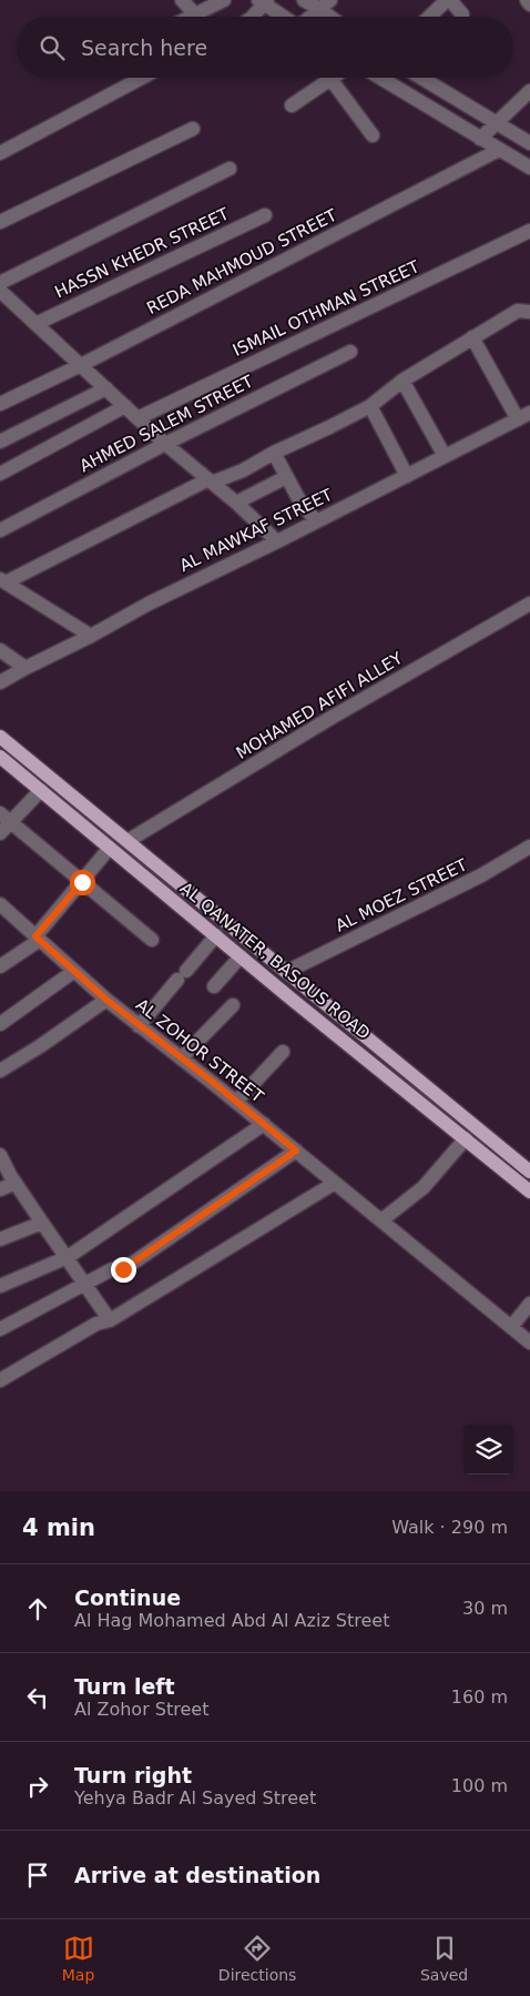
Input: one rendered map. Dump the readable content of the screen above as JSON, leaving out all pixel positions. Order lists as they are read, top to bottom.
{
  "streets": {
    "main road": ["AL QANATER, BASOUS ROAD"],
    "street": [
      "HASSN KHEDR STREET",
      "REDA MAHMOUD STREET",
      "ISMAIL OTHMAN STREET",
      "AHMED SALEM STREET",
      "AL MAWKAF STREET",
      "MOHAMED AFIFI ALLEY",
      "AL MOEZ STREET",
      "AL ZOHOR STREET"
    ]
  },
  "crossings": [
    ["MOHAMED AFIFI ALLEY", "AL QANATER, BASOUS ROAD"],
    ["AL MOEZ STREET", "AL QANATER, BASOUS ROAD"]
  ],
  "page": {
    "search": "Search here",
    "heading": ["4 min", "Walk · 290 m"],
    "list": [
      ["Continue", "Al Hag Mohamed Abd Al Aziz Street", "30 m"],
      ["Turn left", "Al Zohor Street", "160 m"],
      ["Turn right", "Yehya Badr Al Sayed Street", "100 m"],
      "Arrive at destination"
    ],
    "nav": ["Map", "Directions", "Saved"]
  }
}
